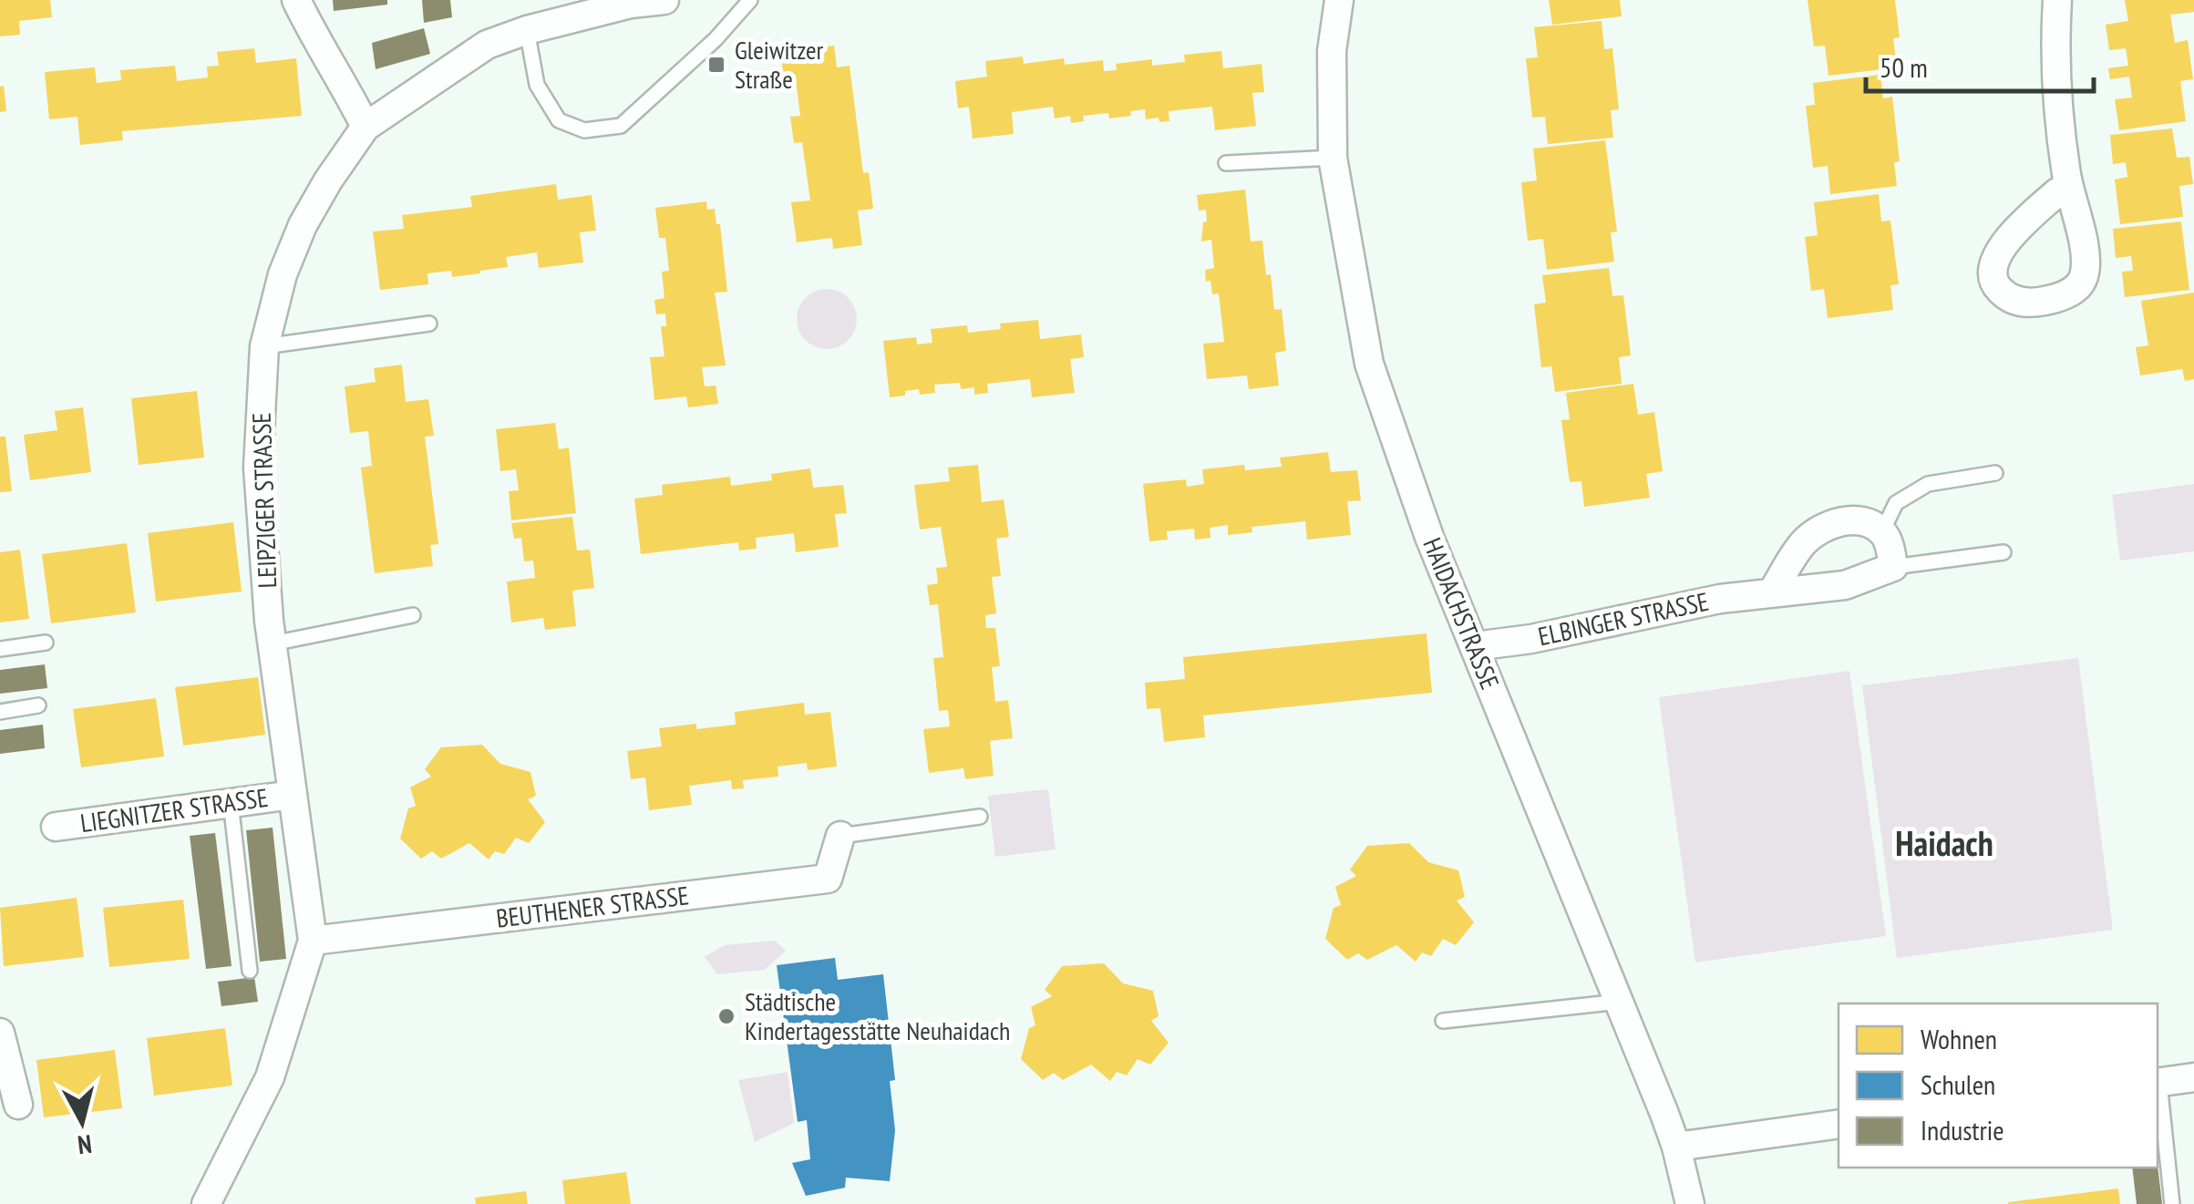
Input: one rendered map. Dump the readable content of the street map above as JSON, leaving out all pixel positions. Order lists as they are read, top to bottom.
{
  "streets": {
    "street": [
      "LEIPZIGER STRASSE",
      "HAIDACHSTRASSE",
      "ELBINGER STRASSE",
      "LIEGNITZER STRASSE",
      "BEUTHENER STRASSE"
    ]
  },
  "crossings": [
    ["LEIPZIGER STRASSE", "LIEGNITZER STRASSE"],
    ["LEIPZIGER STRASSE", "BEUTHENER STRASSE"],
    ["HAIDACHSTRASSE", "ELBINGER STRASSE"]
  ],
  "districts": ["Haidach"],
  "places": {
    "transit": ["Gleiwitzer Straße"],
    "other": ["Städtische Kindertagesstätte Neuhaidach"]
  },
  "legend": ["Wohnen", "Schulen", "Industrie"],
  "scale_bar": "50 m",
  "north": "bottom"
}
